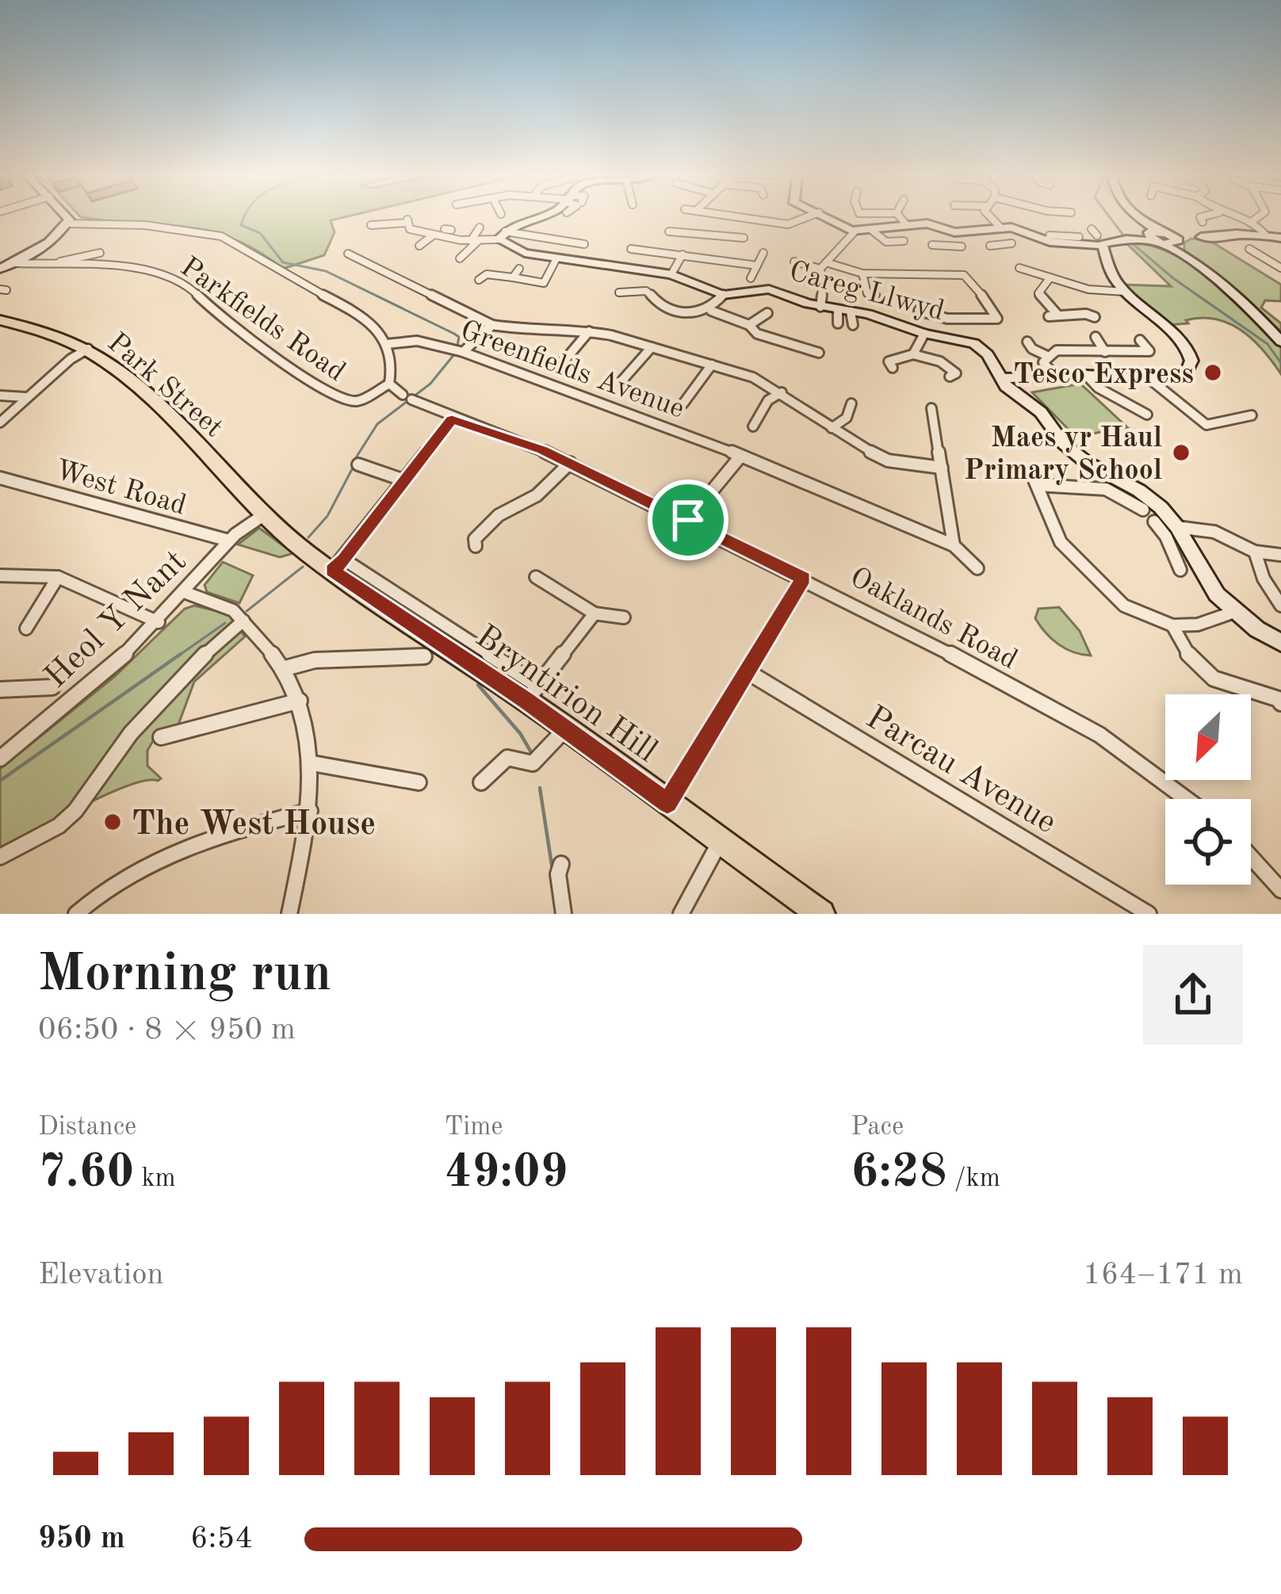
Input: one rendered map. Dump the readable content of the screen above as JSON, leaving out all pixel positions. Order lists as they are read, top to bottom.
{
  "streets": {
    "main road": ["Park Street", "Bryntirion Hill"],
    "street": [
      "Careg Llwyd",
      "Parkfields Road",
      "Greenfields Avenue",
      "West Road",
      "Oaklands Road",
      "Heol Y Nant",
      "Parcau Avenue"
    ]
  },
  "crossings": [
    ["Parkfields Road", "Oaklands Road"],
    ["Park Street", "Heol Y Nant"],
    ["Park Street", "Bryntirion Hill"],
    ["West Road", "Heol Y Nant"],
    ["Heol Y Nant", "Bryntirion Hill"]
  ],
  "places": ["Tesco Express", "Maes yr Haul Primary School", "The West House"],
  "north": "bottom left",
  "page": {
    "heading": ["Morning run", "06:50 · 8 × 950 m"],
    "stats": [
      ["Distance", "7.60 km"],
      ["Time", "49:09"],
      ["Pace", "6:28 /km"]
    ],
    "chart": ["Elevation", "164–171 m"],
    "list": [
      {
        "name": "950 m",
        "note": "6:54"
      }
    ]
  }
}
